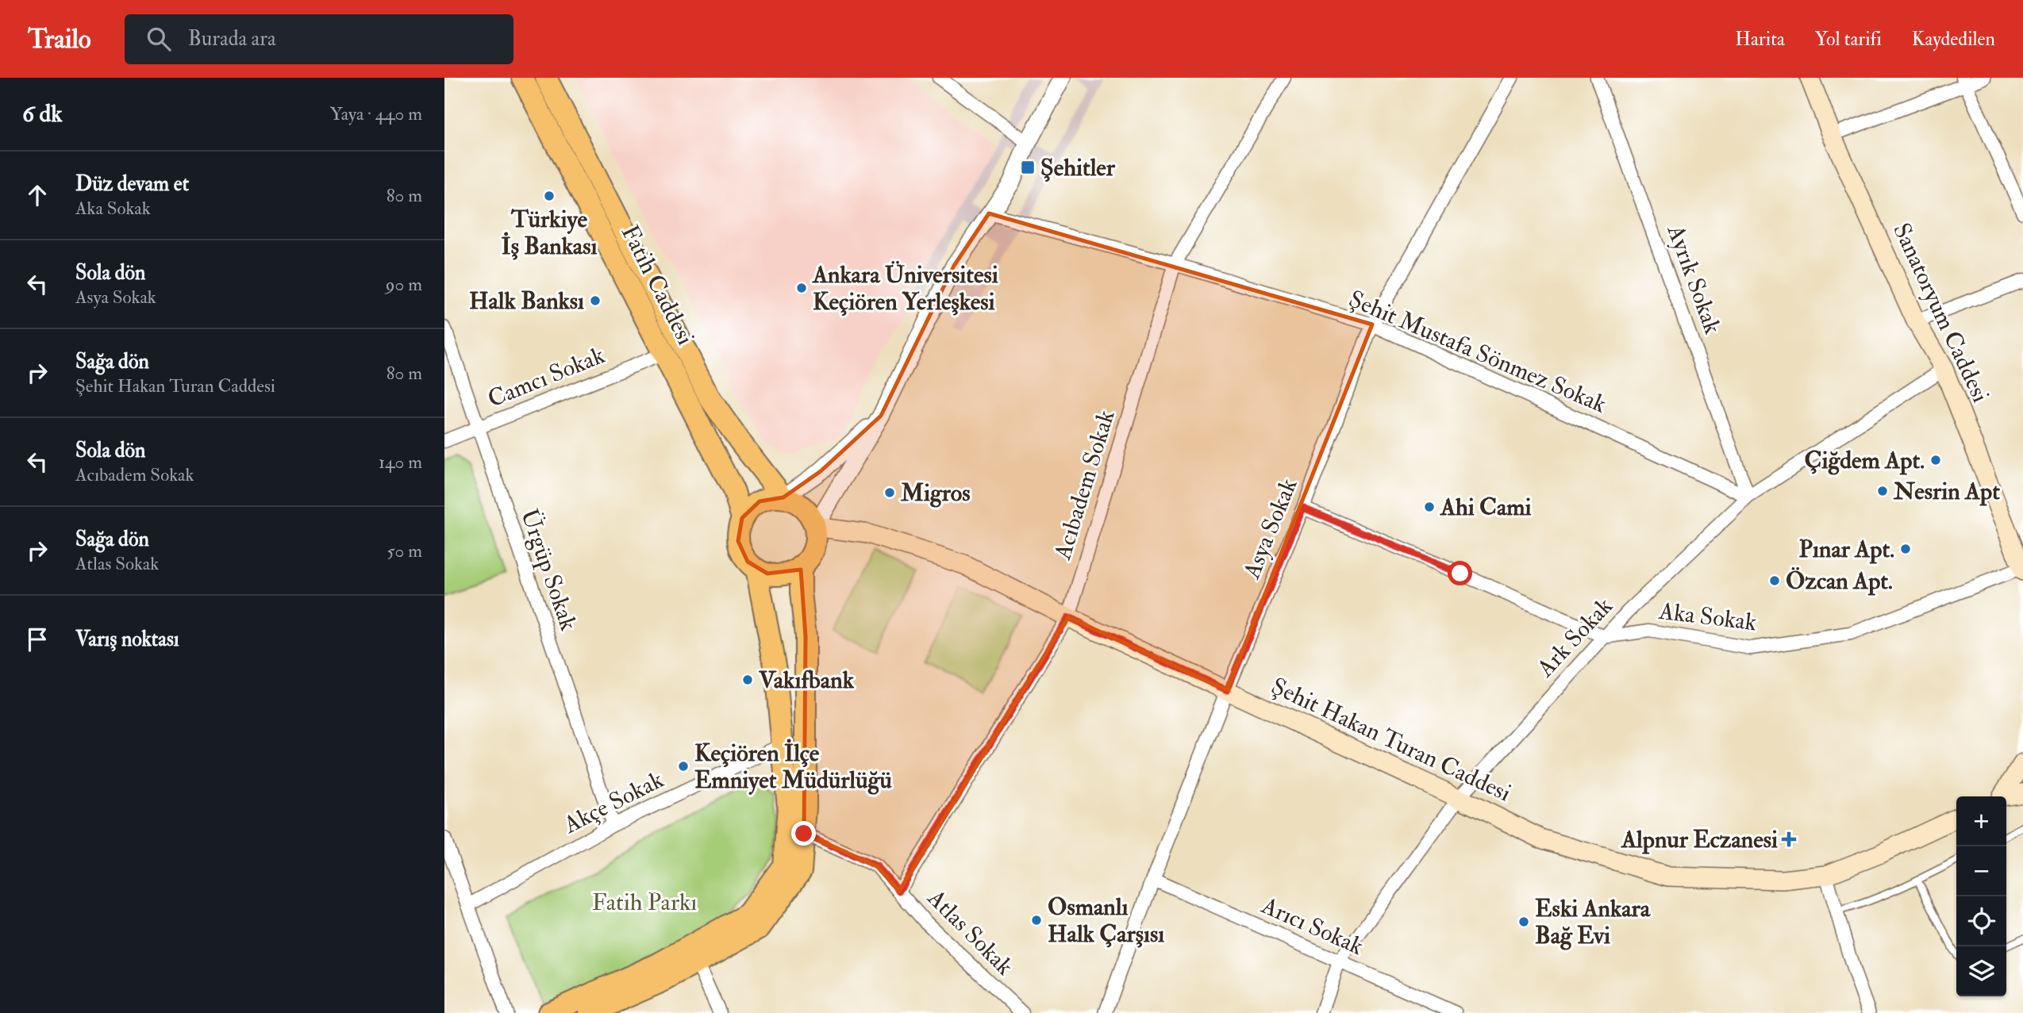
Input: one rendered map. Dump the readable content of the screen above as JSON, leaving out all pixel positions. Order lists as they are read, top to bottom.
{
  "streets": {
    "main road": ["Fatih Caddesi", "Sanatoryum Caddesi", "Şehit Hakan Turan Caddesi"],
    "street": [
      "Ayrık Sokak",
      "Şehit Mustafa Sönmez Sokak",
      "Camcı Sokak",
      "Acıbadem Sokak",
      "Asya Sokak",
      "Ürgüp Sokak",
      "Aka Sokak",
      "Ark Sokak",
      "Akçe Sokak",
      "Arıcı Sokak",
      "Atlas Sokak"
    ]
  },
  "crossings": [
    ["Ayrık Sokak", "Şehit Mustafa Sönmez Sokak"],
    ["Ayrık Sokak", "Ark Sokak"],
    ["Fatih Caddesi", "Camcı Sokak"],
    ["Fatih Caddesi", "Şehit Hakan Turan Caddesi"],
    ["Sanatoryum Caddesi", "Aka Sokak"],
    ["Sanatoryum Caddesi", "Ark Sokak"],
    ["Şehit Mustafa Sönmez Sokak", "Acıbadem Sokak"],
    ["Şehit Mustafa Sönmez Sokak", "Asya Sokak"],
    ["Şehit Mustafa Sönmez Sokak", "Ark Sokak"],
    ["Camcı Sokak", "Ürgüp Sokak"],
    ["Acıbadem Sokak", "Şehit Hakan Turan Caddesi"],
    ["Acıbadem Sokak", "Atlas Sokak"],
    ["Asya Sokak", "Şehit Hakan Turan Caddesi"],
    ["Asya Sokak", "Arıcı Sokak"],
    ["Ürgüp Sokak", "Akçe Sokak"],
    ["Aka Sokak", "Ark Sokak"],
    ["Ark Sokak", "Şehit Hakan Turan Caddesi"],
    ["Ark Sokak", "Arıcı Sokak"]
  ],
  "parks": ["Fatih Parkı"],
  "places": {
    "transit": ["Şehitler"],
    "other": [
      "Türkiye İş Bankası",
      "Ankara Üniversitesi Keçiören Yerleşkesi",
      "Halk Banksı",
      "Çiğdem Apt.",
      "Nesrin Apt",
      "Migros",
      "Ahi Cami",
      "Pınar Apt.",
      "Özcan Apt.",
      "Vakıfbank",
      "Keçiören İlçe Emniyet Müdürlüğü",
      "Osmanlı Halk Çarşısı",
      "Eski Ankara Bağ Evi"
    ],
    "health": ["Alpnur Eczanesi"]
  },
  "page": {
    "header": "Trailo",
    "search": "Burada ara",
    "nav": ["Harita", "Yol tarifi", "Kaydedilen"],
    "heading": ["6 dk", "Yaya · 440 m"],
    "list": [
      ["Düz devam et", "Aka Sokak", "80 m"],
      ["Sola dön", "Asya Sokak", "90 m"],
      ["Sağa dön", "Şehit Hakan Turan Caddesi", "80 m"],
      ["Sola dön", "Acıbadem Sokak", "140 m"],
      ["Sağa dön", "Atlas Sokak", "50 m"],
      "Varış noktası"
    ],
    "map_buttons": ["+", "−"]
  }
}
